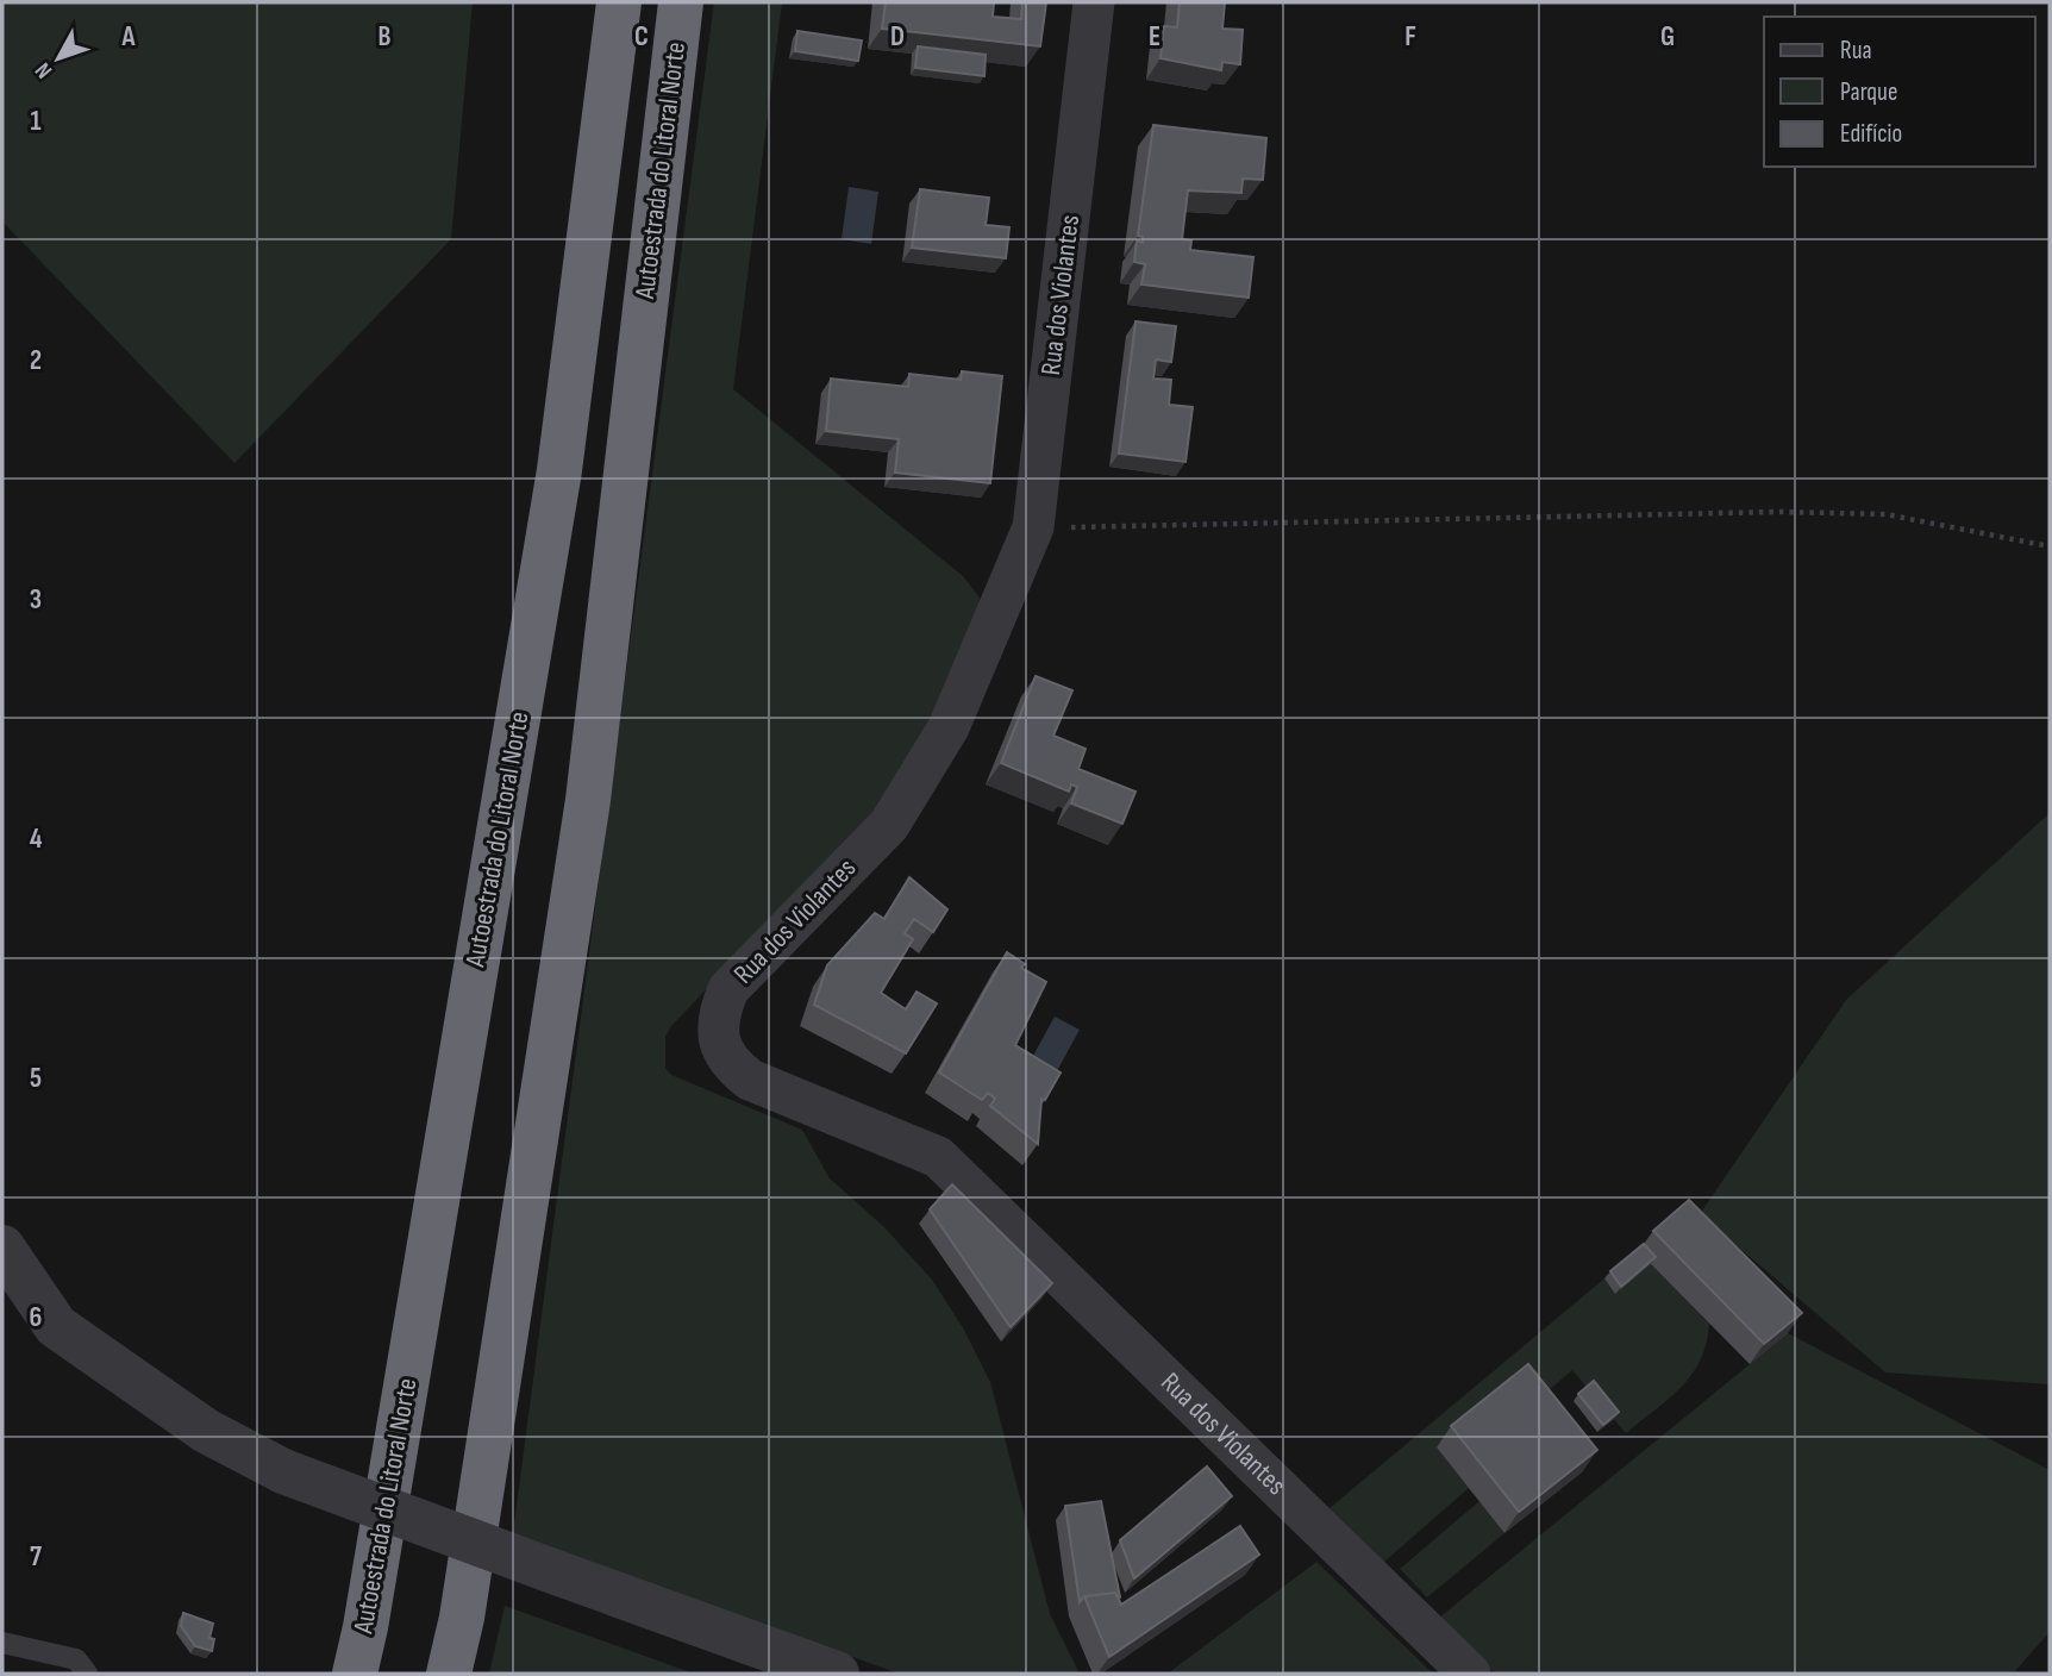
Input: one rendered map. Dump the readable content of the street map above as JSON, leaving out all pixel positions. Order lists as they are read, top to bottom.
{
  "streets": {
    "highway": ["Autoestrada do Litoral Norte"],
    "street": ["Rua dos Violantes"]
  },
  "legend": ["Rua", "Parque", "Edifício"],
  "north": "bottom left",
  "grid": {
    "columns": [
      "A",
      "B",
      "C",
      "D",
      "E",
      "F",
      "G"
    ],
    "rows": [
      "1",
      "2",
      "3",
      "4",
      "5",
      "6",
      "7"
    ]
  }
}
